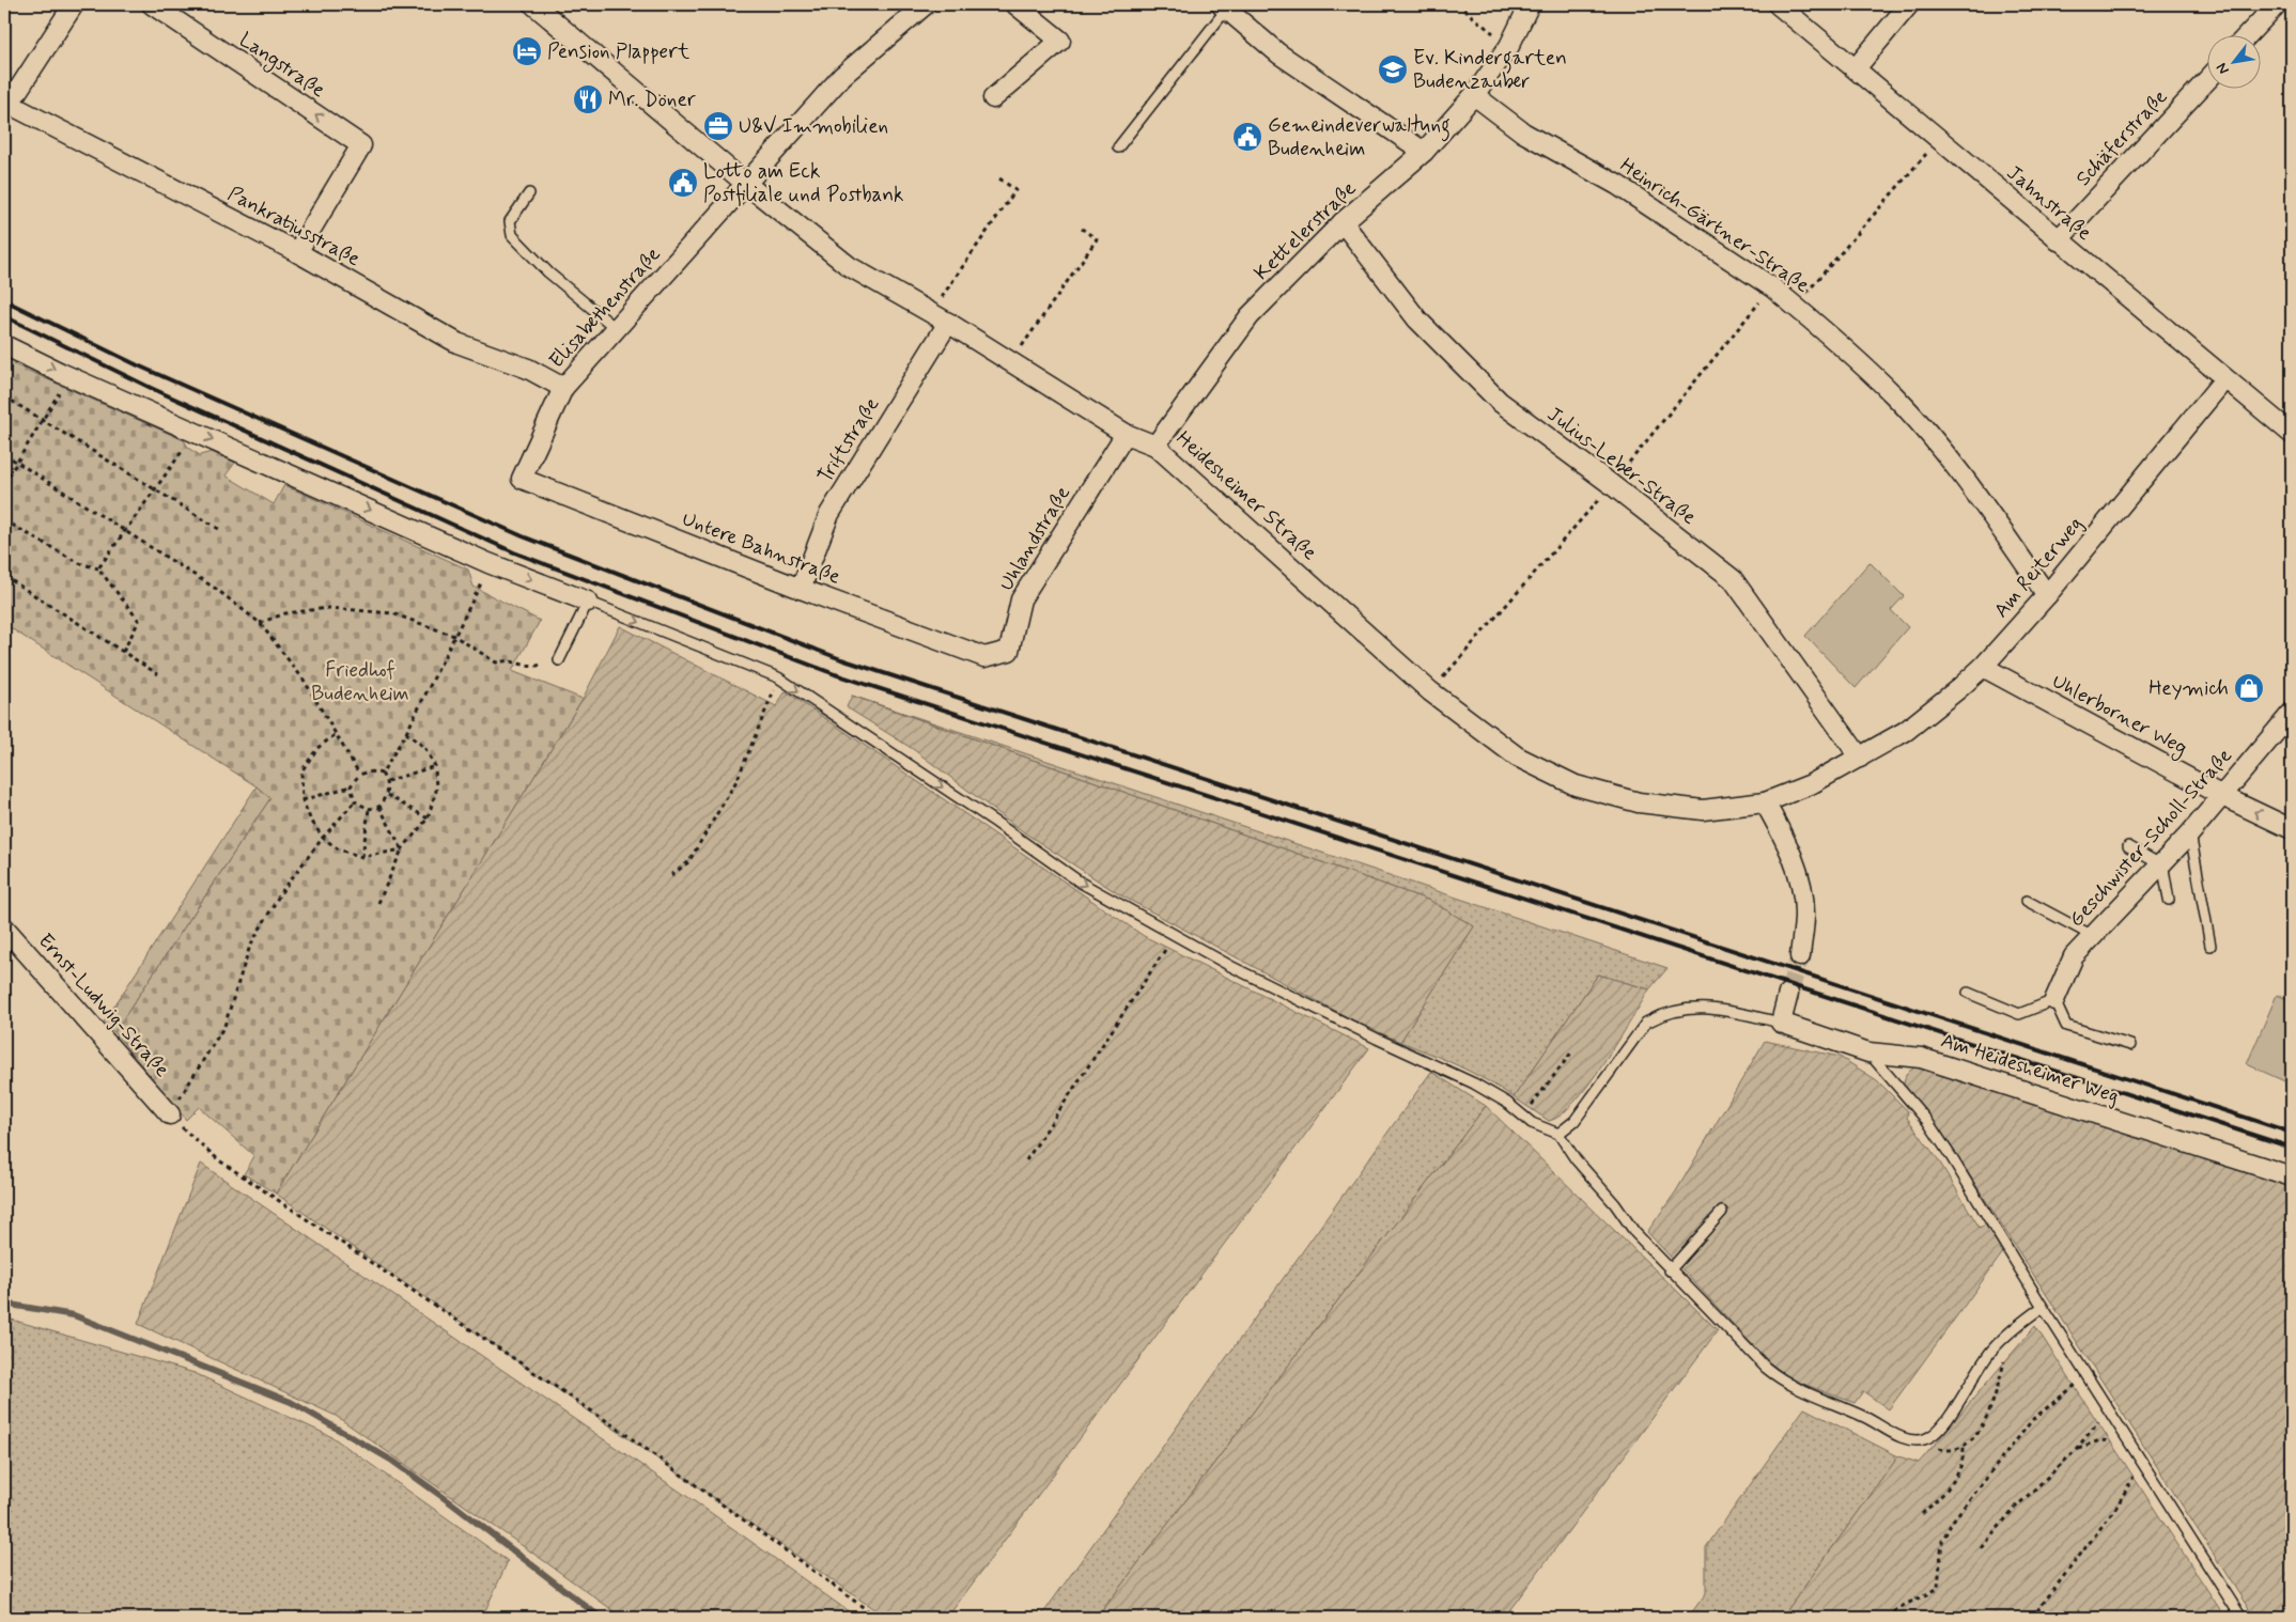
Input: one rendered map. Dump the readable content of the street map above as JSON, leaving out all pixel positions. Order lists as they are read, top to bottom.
{
  "streets": {
    "street": [
      "Langstraße",
      "Schäferstraße",
      "Jahnstraße",
      "Heinrich-Gärtner-Straße",
      "Pankratiusstraße",
      "Kettelerstraße",
      "Elisabethenstraße",
      "Triftstraße",
      "Julius-Leber-Straße",
      "Heidesheimer Straße",
      "Uhlandstraße",
      "Untere Bahnstraße",
      "Am Reiterweg",
      "Uhlerborner Weg",
      "Geschwister-Scholl-Straße",
      "Ernst-Ludwig-Straße",
      "Am Heidesheimer Weg"
    ]
  },
  "crossings": [
    ["Langstraße", "Pankratiusstraße"],
    ["Schäferstraße", "Jahnstraße"],
    ["Jahnstraße", "Am Reiterweg"],
    ["Heinrich-Gärtner-Straße", "Kettelerstraße"],
    ["Heinrich-Gärtner-Straße", "Am Reiterweg"],
    ["Pankratiusstraße", "Elisabethenstraße"],
    ["Kettelerstraße", "Julius-Leber-Straße"],
    ["Kettelerstraße", "Heidesheimer Straße"],
    ["Elisabethenstraße", "Heidesheimer Straße"],
    ["Elisabethenstraße", "Untere Bahnstraße"],
    ["Triftstraße", "Heidesheimer Straße"],
    ["Triftstraße", "Untere Bahnstraße"],
    ["Julius-Leber-Straße", "Heidesheimer Straße"],
    ["Julius-Leber-Straße", "Am Reiterweg"],
    ["Heidesheimer Straße", "Uhlandstraße"],
    ["Heidesheimer Straße", "Am Reiterweg"],
    ["Uhlandstraße", "Untere Bahnstraße"],
    ["Am Reiterweg", "Uhlerborner Weg"],
    ["Uhlerborner Weg", "Geschwister-Scholl-Straße"]
  ],
  "parks": ["Friedhof Budenheim"],
  "places": {
    "hotel": ["Pension Plappert"],
    "school or university": ["Ev. Kindergarten Budenzauber"],
    "restaurant": ["Mr. Döner"],
    "office": ["U&V Immobilien"],
    "public building": ["Gemeindeverwaltung Budenheim", "Lotto am Eck Postfiliale und Postbank"],
    "shop": ["Heymich"]
  },
  "north": "bottom left"
}
